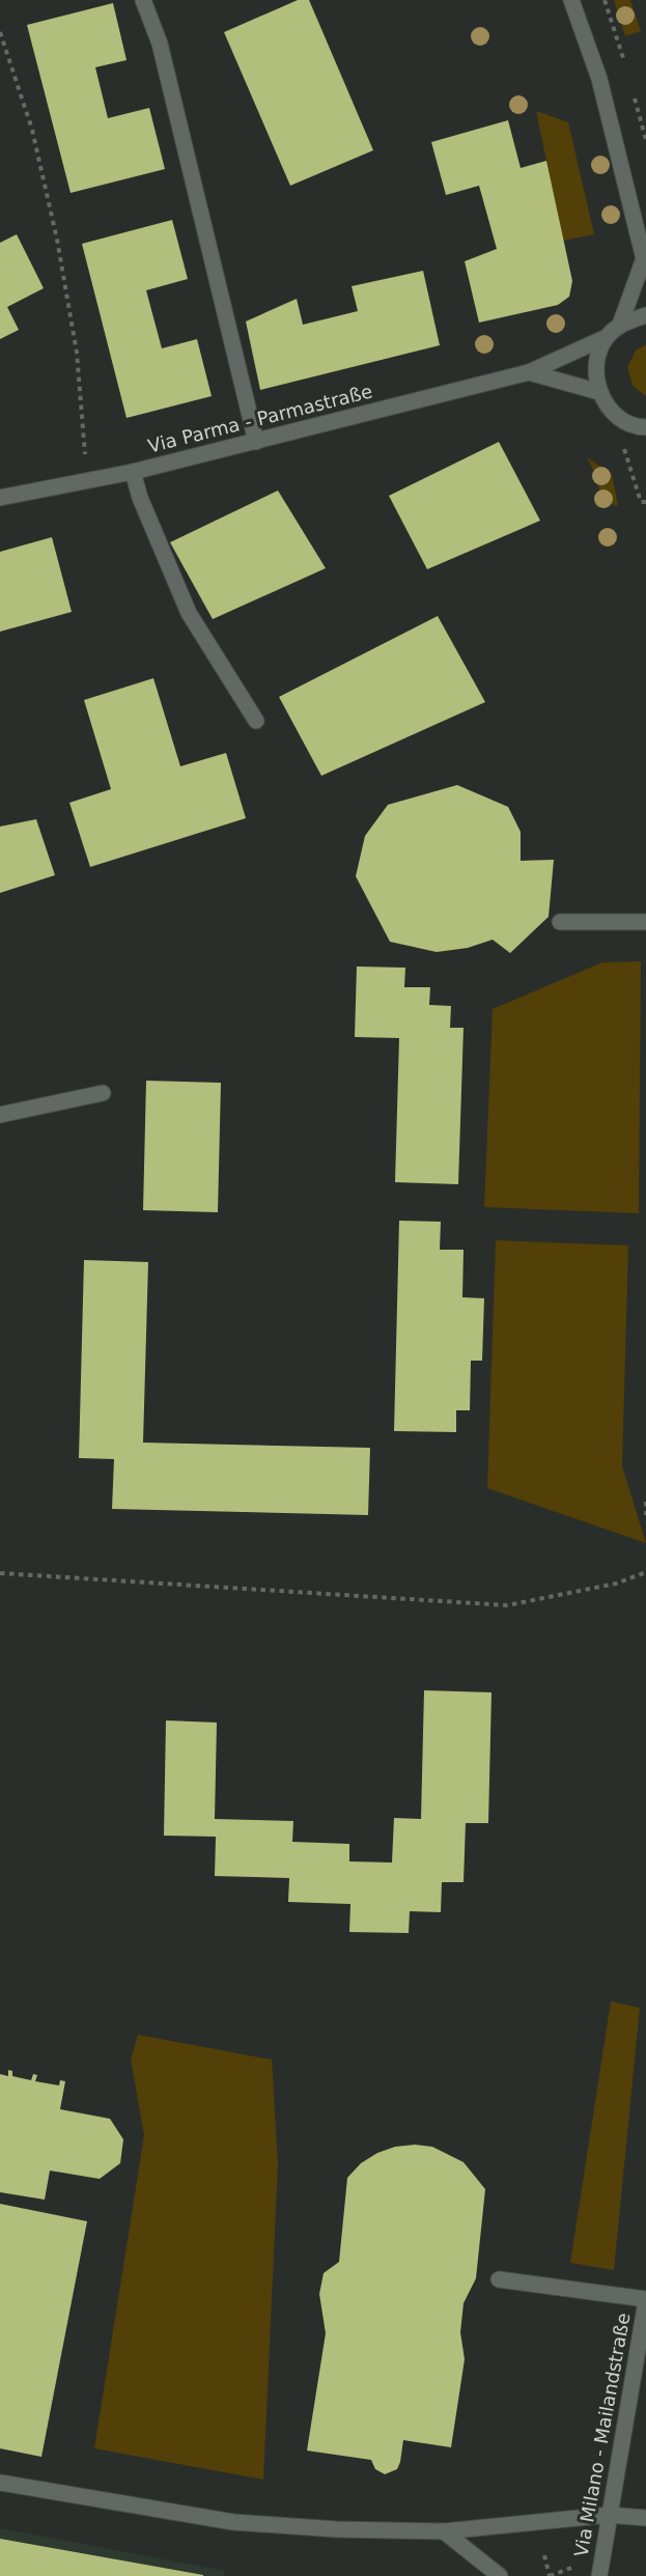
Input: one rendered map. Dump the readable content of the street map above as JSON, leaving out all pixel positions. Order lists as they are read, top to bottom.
{
  "streets": {
    "street": ["Via Parma - Parmastraße", "Via Milano - Mailandstraße"]
  }
}
